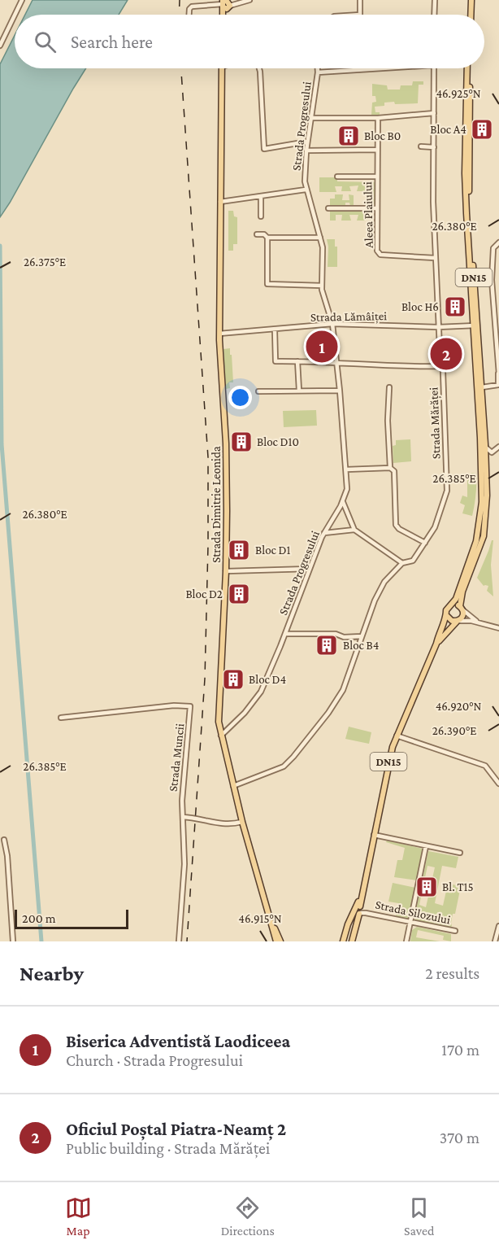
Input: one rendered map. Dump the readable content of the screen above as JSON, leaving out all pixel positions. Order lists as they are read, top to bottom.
{
  "streets": {
    "main road": ["DN15", "Strada Dimitrie Leonida"],
    "street": [
      "Strada Progresului",
      "Aleea Plaiului",
      "Strada Lămâiței",
      "Strada Mărăței",
      "Strada Muncii",
      "Strada Silozului"
    ]
  },
  "crossings": [
    ["Strada Progresului", "Strada Lămâiței"],
    ["Strada Progresului", "Strada Dimitrie Leonida"],
    ["Aleea Plaiului", "Strada Mărăței"],
    ["DN15", "Strada Lămâiței"],
    ["DN15", "Strada Silozului"],
    ["Strada Lămâiței", "Strada Mărăței"],
    ["Strada Lămâiței", "Strada Dimitrie Leonida"],
    ["Strada Mărăței", "Strada Dimitrie Leonida"]
  ],
  "places": {
    "building": [
      "Bloc A4",
      "Bloc B0",
      "Bloc H6",
      "Bloc D10",
      "Bloc D1",
      "Bloc D2",
      "Bloc B4",
      "Bloc D4",
      "Bl. T15"
    ]
  },
  "scale_bar": "200 m",
  "page": {
    "search": "Search here",
    "pins": ["1", "2"],
    "scale": "200 m",
    "heading": ["Nearby", "2 results"],
    "list": [
      {
        "mark": "1",
        "name": "Biserica Adventistă Laodiceea",
        "note": "Church · Strada Progresului",
        "value": "170 m"
      },
      {
        "mark": "2",
        "name": "Oficiul Poștal Piatra-Neamț 2",
        "note": "Public building · Strada Mărăței",
        "value": "370 m"
      }
    ],
    "nav": ["Map", "Directions", "Saved"]
  },
  "coordinates": [
    "46.925°N",
    "26.380°E",
    "26.375°E",
    "26.385°E",
    "46.920°N",
    "26.390°E",
    "46.915°N"
  ]
}
